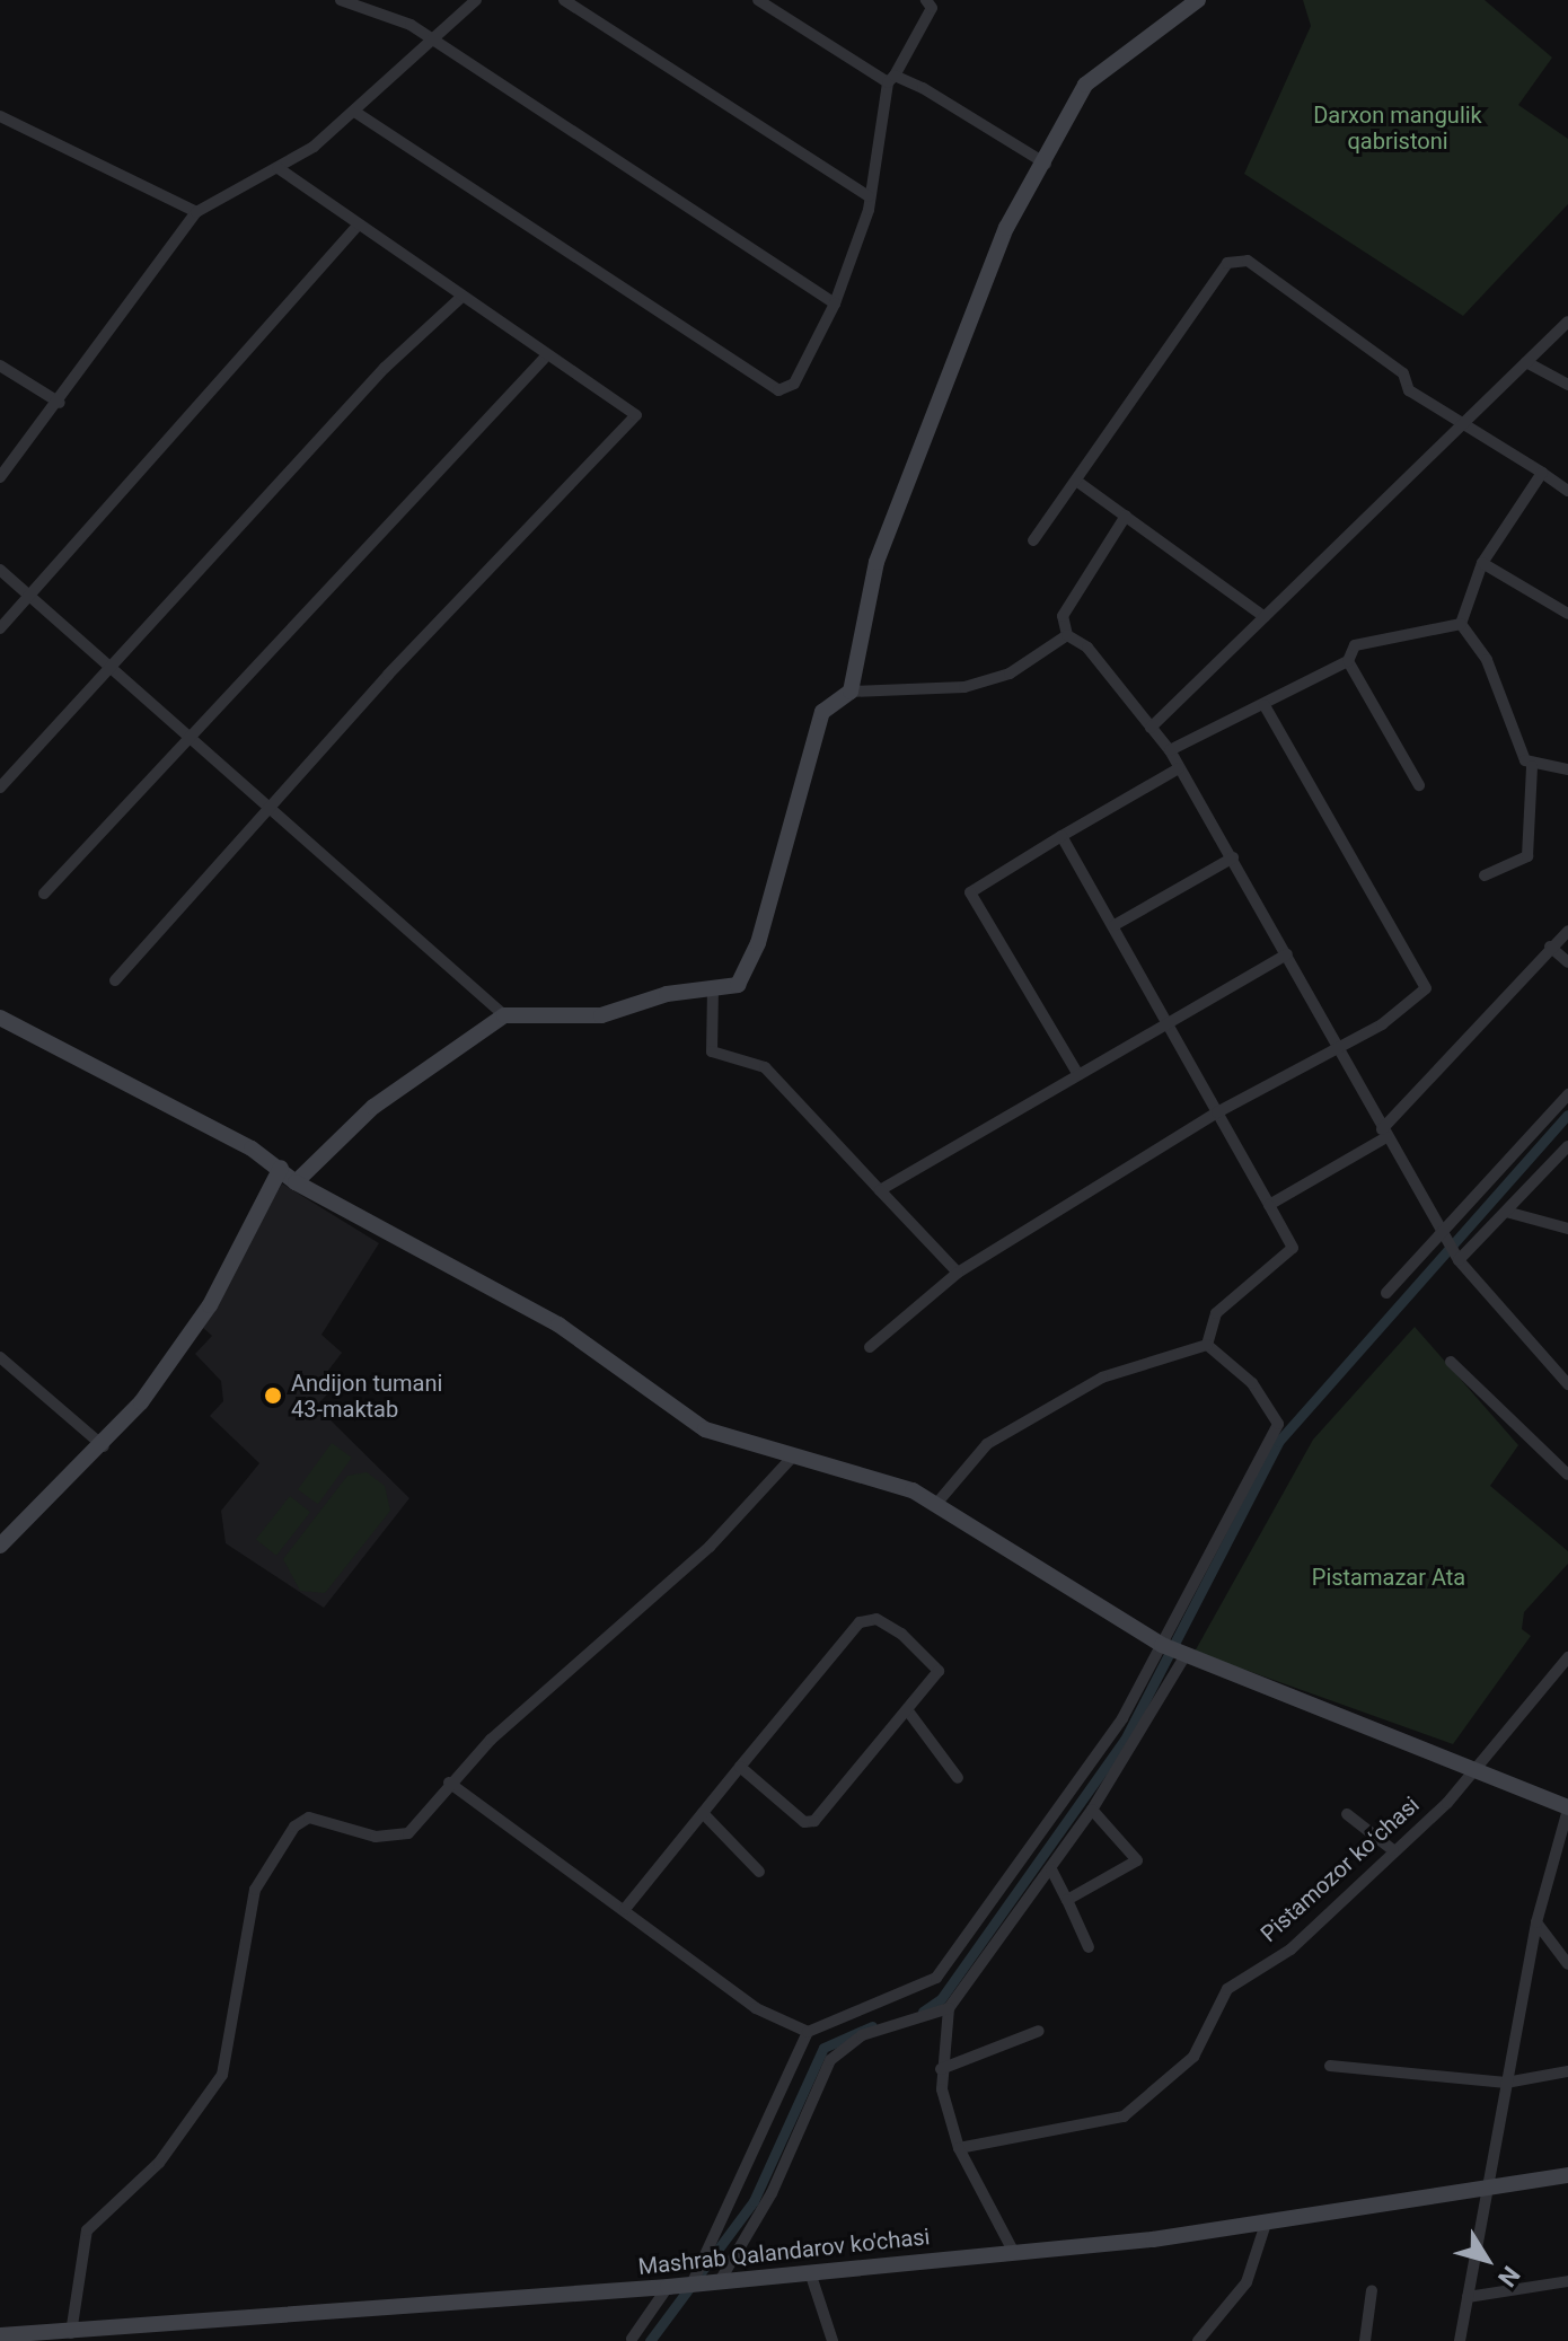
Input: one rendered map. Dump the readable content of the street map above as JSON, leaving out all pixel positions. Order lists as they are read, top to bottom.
{
  "streets": {
    "street": ["Pistamozor koʻchasi", "Mashrab Qalandarov ko'chasi"]
  },
  "parks": ["Darxon mangulik qabristoni", "Pistamazar Ata"],
  "places": ["Andijon tumani 43-maktab"],
  "north": "bottom right"
}
